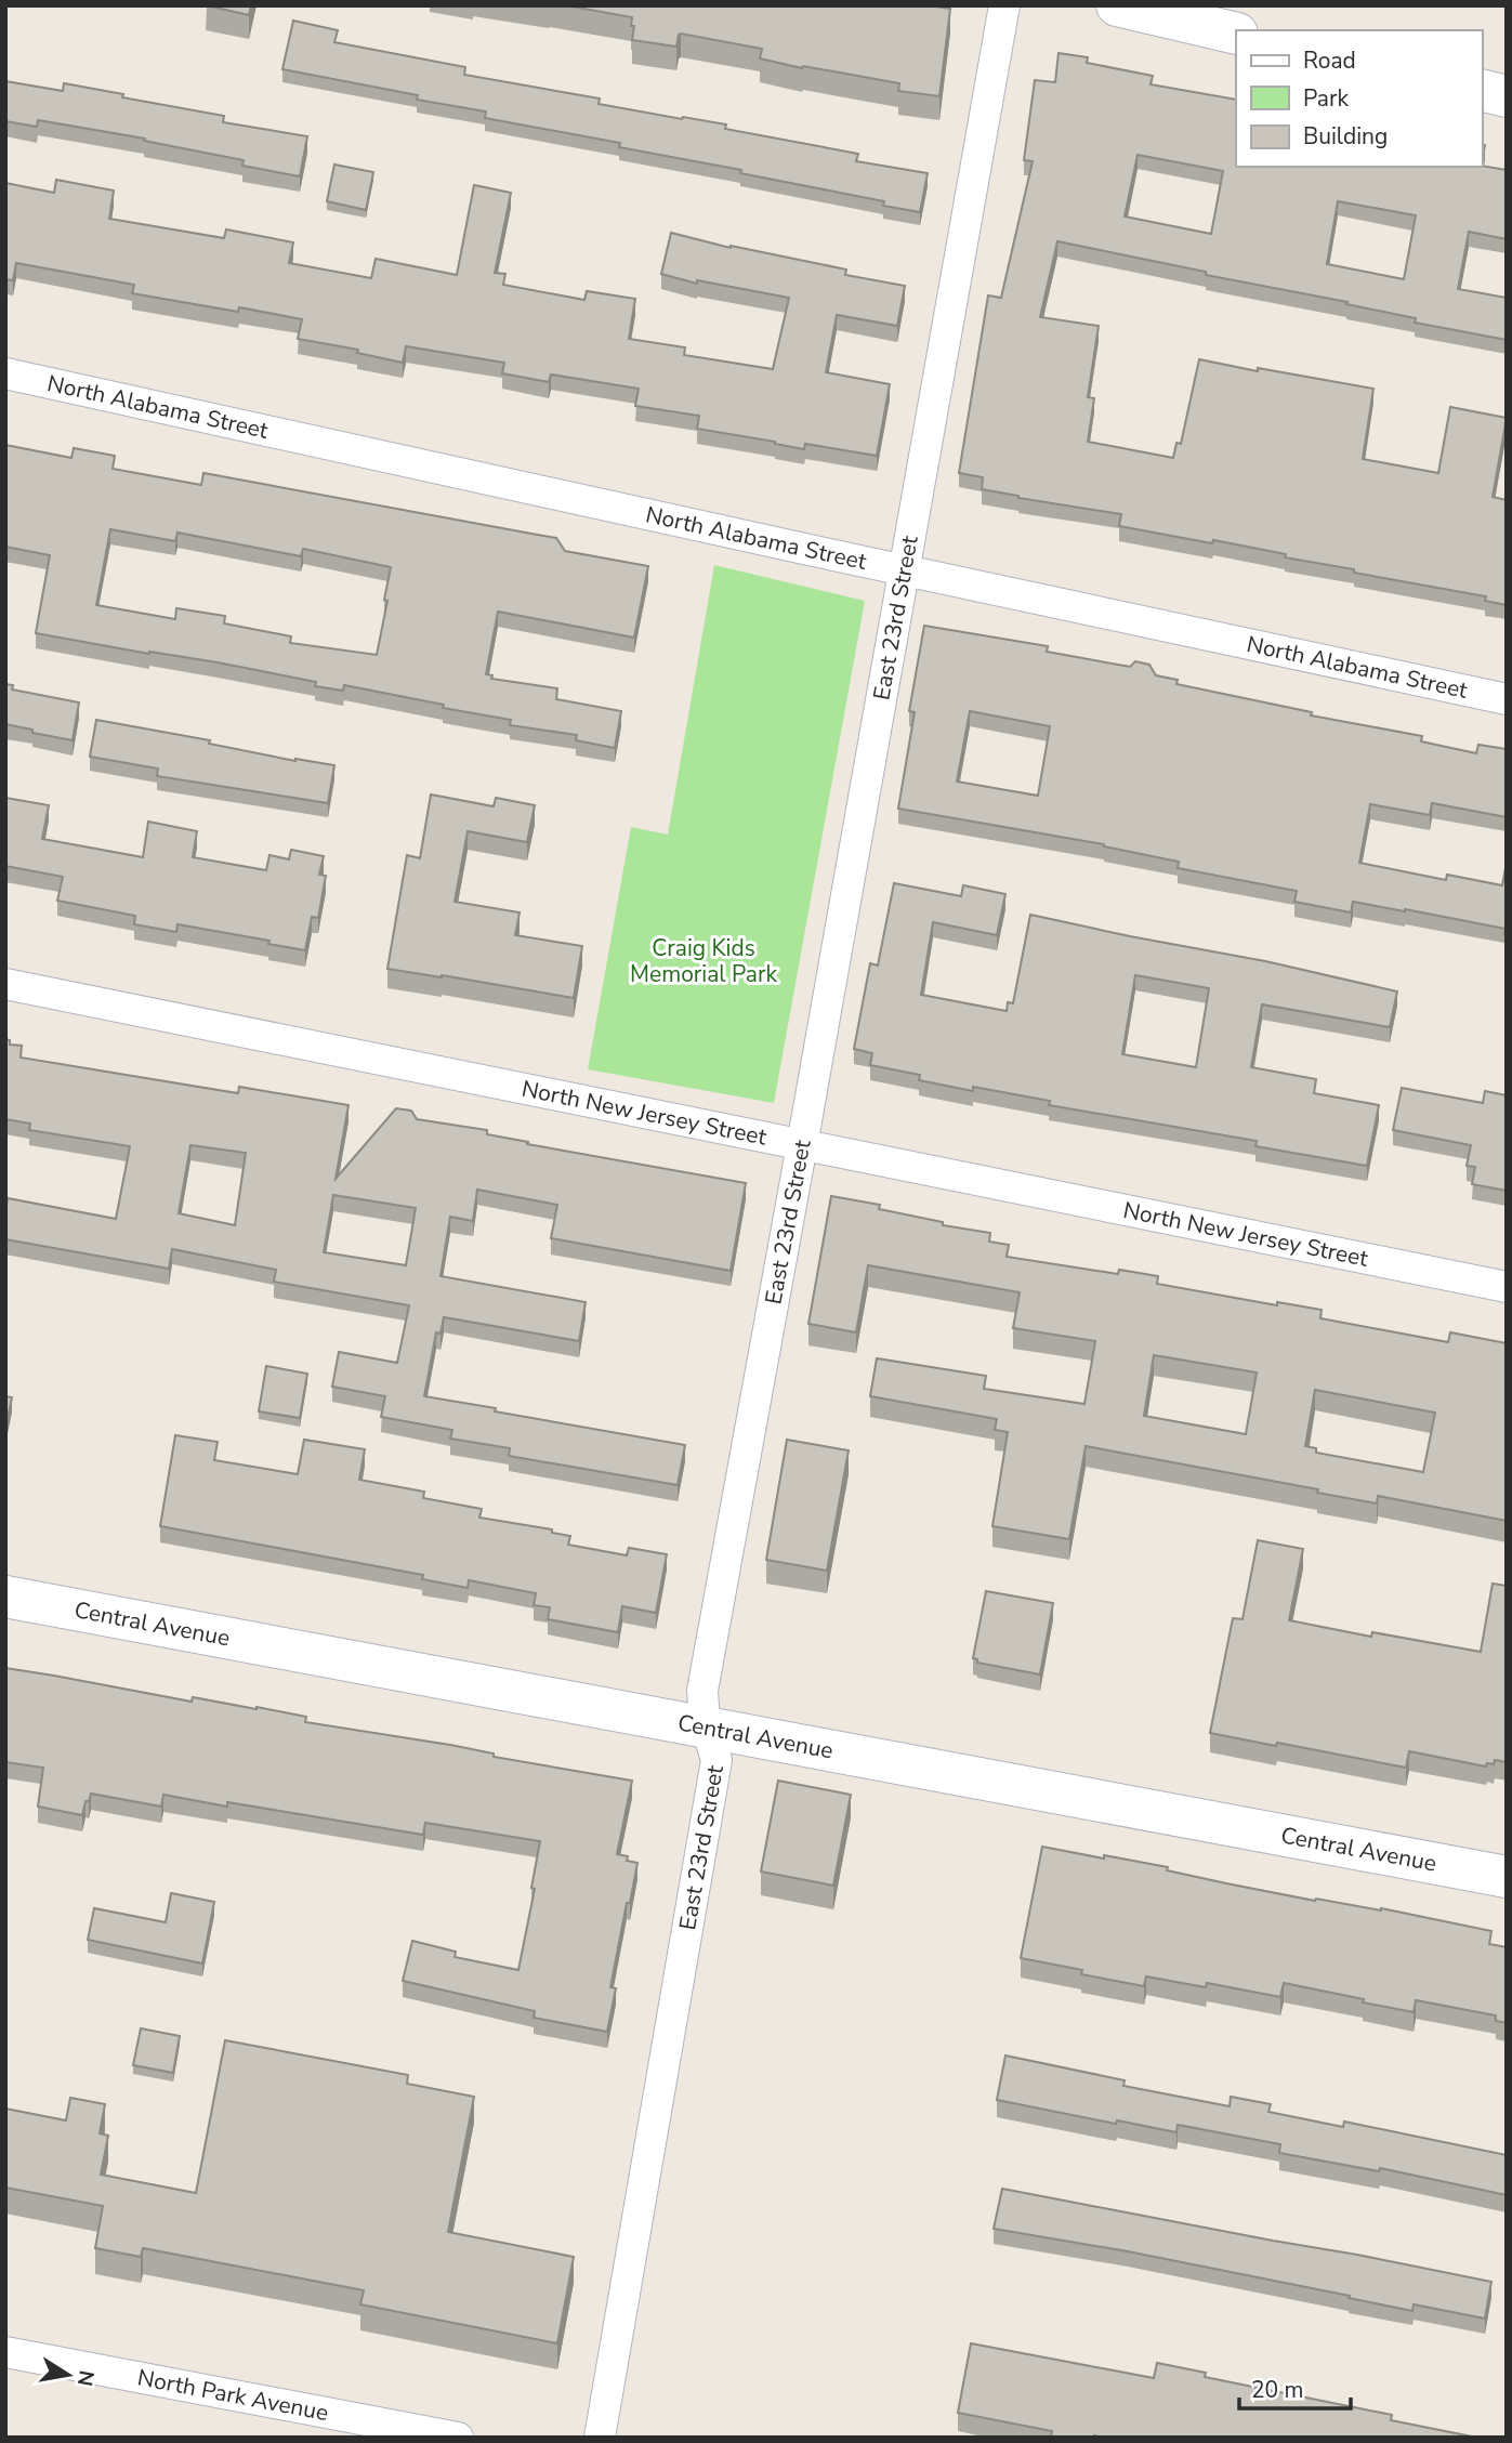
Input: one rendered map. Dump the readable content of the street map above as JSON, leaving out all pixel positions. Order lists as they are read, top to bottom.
{
  "streets": {
    "main road": ["Central Avenue"],
    "street": [
      "North Alabama Street",
      "East 23rd Street",
      "North New Jersey Street",
      "North Park Avenue"
    ]
  },
  "crossings": [
    ["North Alabama Street", "East 23rd Street"],
    ["East 23rd Street", "North New Jersey Street"],
    ["East 23rd Street", "Central Avenue"]
  ],
  "parks": ["Craig Kids Memorial Park"],
  "legend": ["Road", "Park", "Building"],
  "scale_bar": "20 m",
  "north": "right"
}
